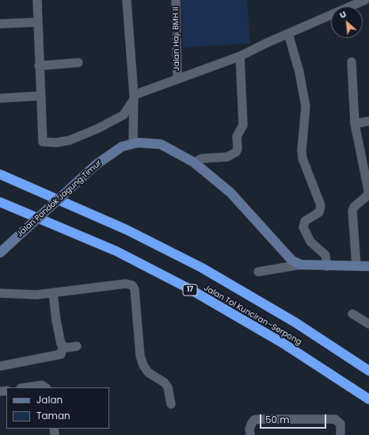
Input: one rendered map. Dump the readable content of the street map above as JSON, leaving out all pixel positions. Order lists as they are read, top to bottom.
{
  "streets": {
    "highway": ["17", "Jalan Tol Kunciran–Serpong"],
    "street": ["Jalan Haji BMH II", "Jalan Pondok Jagung Timur"]
  },
  "legend": ["Jalan", "Taman"],
  "scale_bar": "50 m",
  "north": "top left"
}
